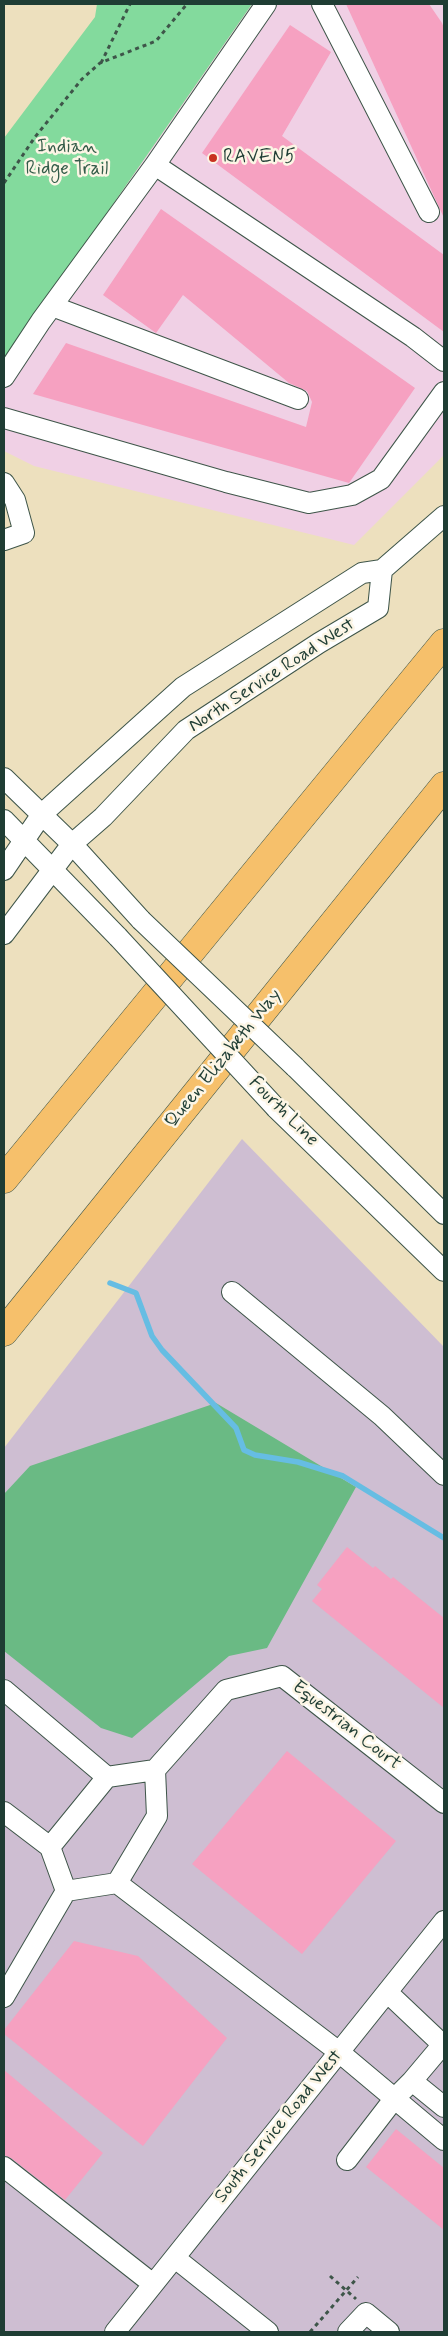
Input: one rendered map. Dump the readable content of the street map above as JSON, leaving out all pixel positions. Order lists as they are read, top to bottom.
{
  "streets": {
    "highway": ["Queen Elizabeth Way"],
    "street": [
      "North Service Road West",
      "Fourth Line",
      "Equestrian Court",
      "South Service Road West"
    ]
  },
  "crossings": [
    ["North Service Road West", "Fourth Line"]
  ],
  "parks": ["Indian Ridge Trail"],
  "places": ["RAVEN5"]
}
